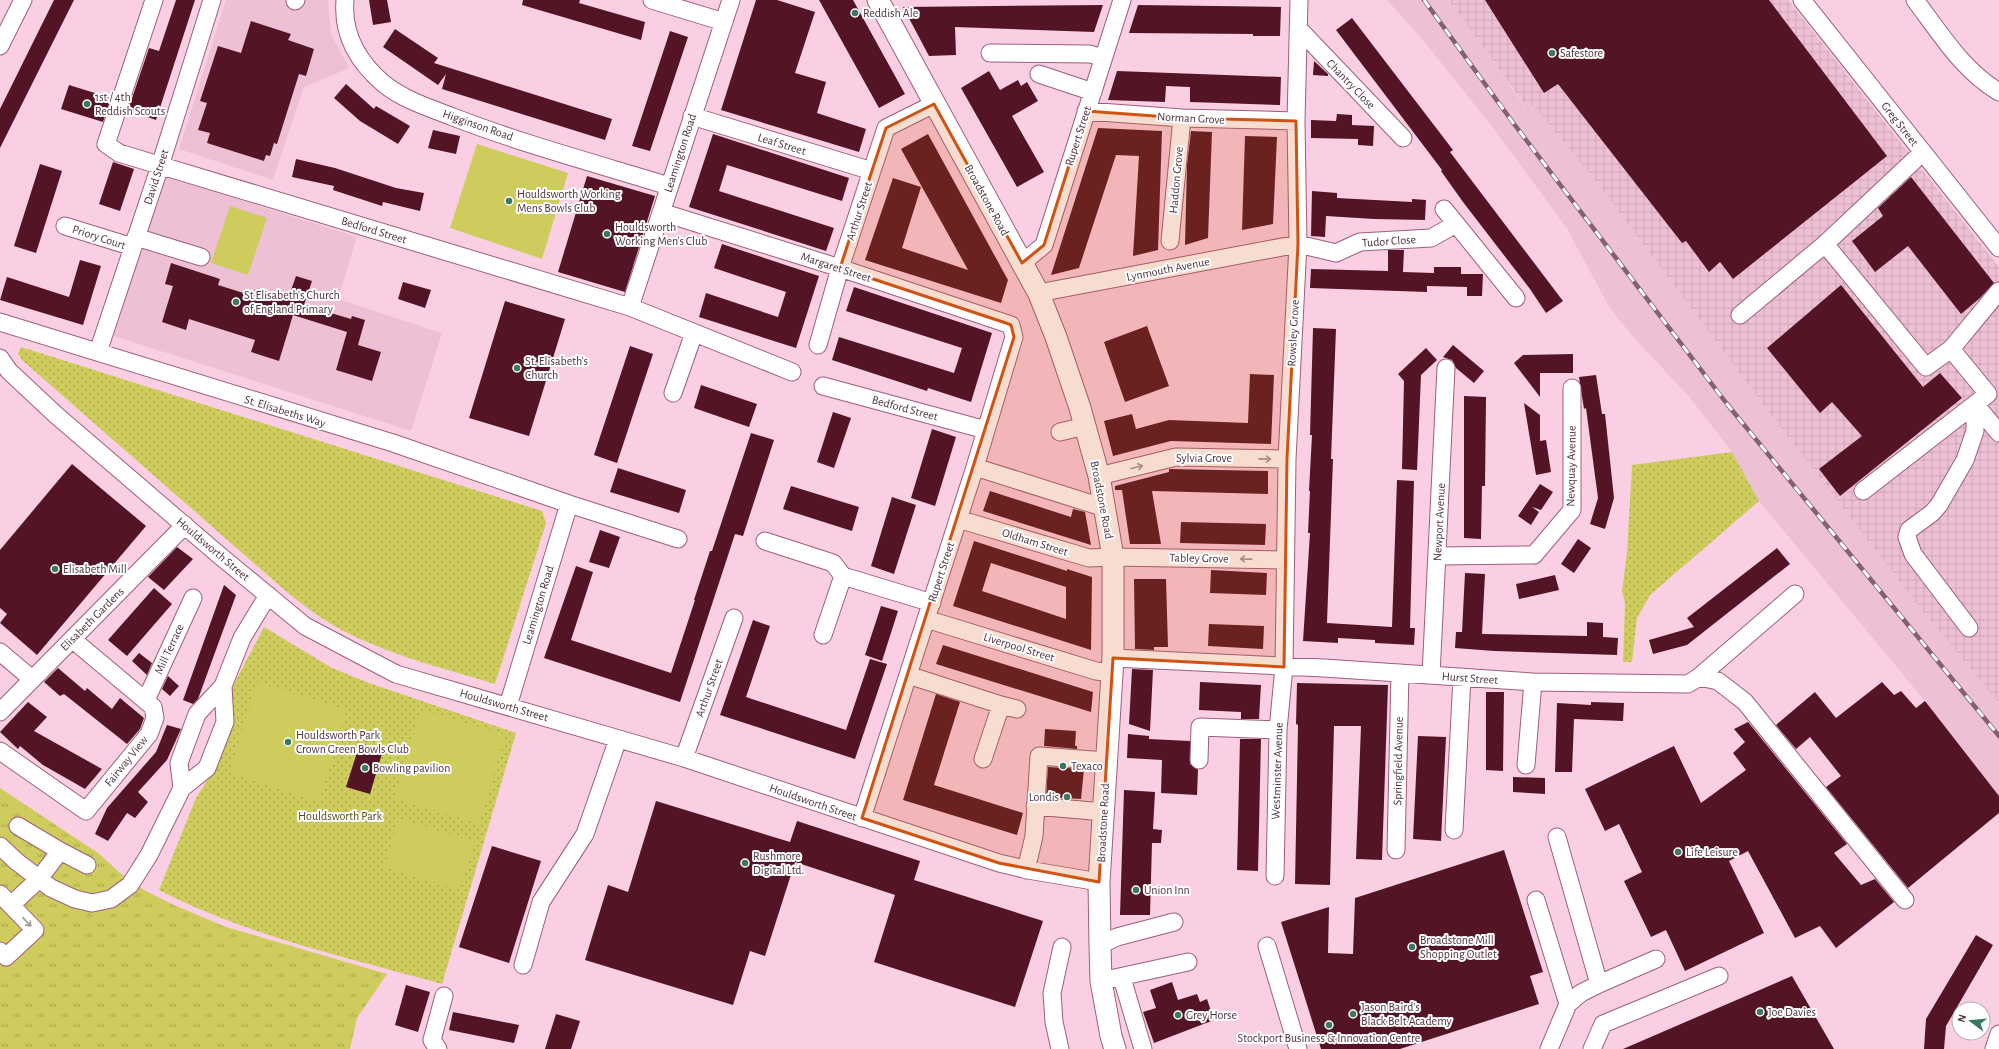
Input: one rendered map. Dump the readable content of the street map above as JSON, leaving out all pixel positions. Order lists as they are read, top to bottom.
{
  "streets": {
    "main road": ["Broadstone Road"],
    "street": [
      "Chantry Close",
      "Norman Grove",
      "Greg Street",
      "Higginson Road",
      "Rupert Street",
      "Leaf Street",
      "Leamington Road",
      "David Street",
      "Haddon Grove",
      "Arthur Street",
      "Bedford Street",
      "Priory Court",
      "Tudor Close",
      "Margaret Street",
      "Lynmouth Avenue",
      "Rowsley Grove",
      "St. Elisabeths Way",
      "Sylvia Grove",
      "Newquay Avenue",
      "Newport Avenue",
      "Oldham Street",
      "Houldsworth Street",
      "Tabley Grove",
      "Elisabeth Gardens",
      "Liverpool Street",
      "Mill Terrace",
      "Hurst Street",
      "Fairway View",
      "Springfield Avenue",
      "Westminster Avenue"
    ]
  },
  "crossings": [
    ["Chantry Close", "Rowsley Grove"],
    ["Norman Grove", "Rupert Street"],
    ["Norman Grove", "Haddon Grove"],
    ["Norman Grove", "Rowsley Grove"],
    ["Higginson Road", "Leamington Road"],
    ["Rupert Street", "Broadstone Road"],
    ["Rupert Street", "Bedford Street"],
    ["Rupert Street", "Margaret Street"],
    ["Rupert Street", "Oldham Street"],
    ["Rupert Street", "Houldsworth Street"],
    ["Rupert Street", "Liverpool Street"],
    ["Leaf Street", "Leamington Road"],
    ["Leaf Street", "Arthur Street"],
    ["Leamington Road", "Bedford Street"],
    ["Leamington Road", "Margaret Street"],
    ["Leamington Road", "St. Elisabeths Way"],
    ["Leamington Road", "Houldsworth Street"],
    ["David Street", "Bedford Street"],
    ["David Street", "Priory Court"],
    ["David Street", "St. Elisabeths Way"],
    ["Broadstone Road", "Arthur Street"],
    ["Broadstone Road", "Lynmouth Avenue"],
    ["Broadstone Road", "Sylvia Grove"],
    ["Broadstone Road", "Oldham Street"],
    ["Broadstone Road", "Houldsworth Street"],
    ["Broadstone Road", "Tabley Grove"],
    ["Broadstone Road", "Liverpool Street"],
    ["Broadstone Road", "Hurst Street"],
    ["Arthur Street", "Margaret Street"],
    ["Arthur Street", "Houldsworth Street"],
    ["Tudor Close", "Lynmouth Avenue"],
    ["Tudor Close", "Rowsley Grove"],
    ["Lynmouth Avenue", "Rowsley Grove"],
    ["Rowsley Grove", "Sylvia Grove"],
    ["Rowsley Grove", "Tabley Grove"],
    ["Rowsley Grove", "Hurst Street"],
    ["Rowsley Grove", "Westminster Avenue"],
    ["Newquay Avenue", "Newport Avenue"],
    ["Newport Avenue", "Hurst Street"],
    ["Oldham Street", "Tabley Grove"],
    ["Houldsworth Street", "Elisabeth Gardens"],
    ["Elisabeth Gardens", "Fairway View"],
    ["Liverpool Street", "Hurst Street"],
    ["Mill Terrace", "Fairway View"],
    ["Hurst Street", "Springfield Avenue"],
    ["Hurst Street", "Westminster Avenue"]
  ],
  "one_way": ["Sylvia Grove", "Tabley Grove"],
  "parks": ["Houldsworth Park"],
  "places": [
    "Reddish Ale",
    "Safestore",
    "1st / 4th Reddish Scouts",
    "Houldsworth Working Mens Bowls Club",
    "Houldsworth Working Men's Club",
    "St Elisabeth's Church of England Primary",
    "St. Elisabeth's Church",
    "Elisabeth Mill",
    "Houldsworth Park Crown Green Bowls Club",
    "Texaco",
    "Bowling pavilion",
    "Londis",
    "Life Leisure",
    "Rushmore Digital Ltd.",
    "Union Inn",
    "Broadstone Mill Shopping Outlet",
    "Joe Davies",
    "Jason Baird's Black Belt Academy",
    "Grey Horse",
    "Stockport Business & Innovation Centre"
  ],
  "north": "left"
}
